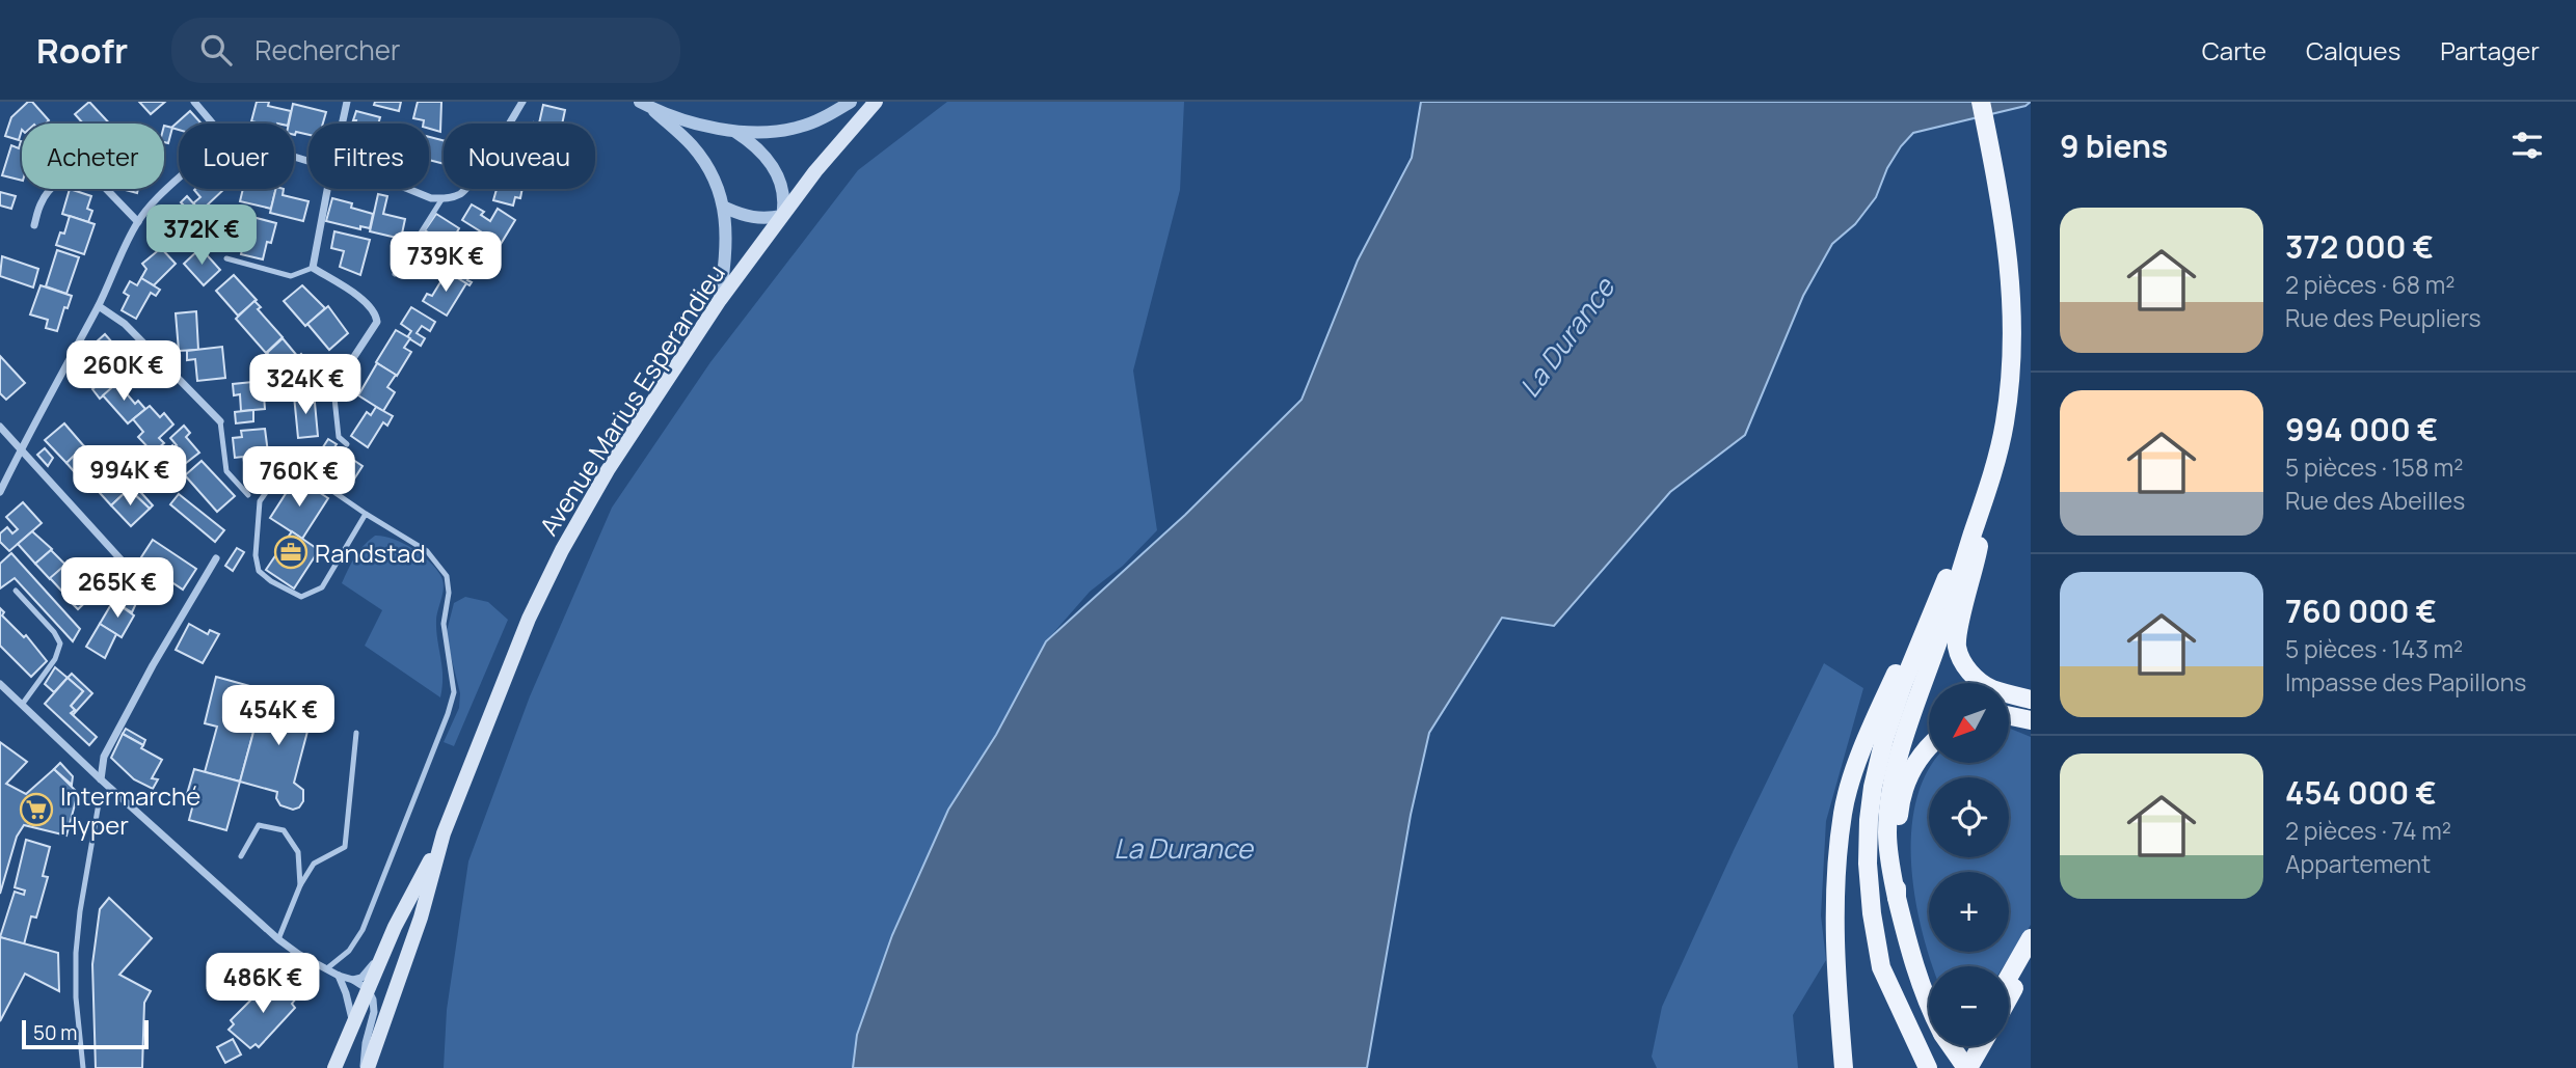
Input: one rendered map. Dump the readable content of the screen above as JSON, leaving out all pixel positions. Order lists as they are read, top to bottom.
{
  "streets": {
    "main road": ["Avenue Marius Esperandieu"]
  },
  "water": ["La Durance"],
  "places": {
    "office": ["Randstad"],
    "supermarket": ["Intermarché Hyper"]
  },
  "scale_bar": "50 m",
  "north": "bottom left",
  "page": {
    "header": "Roofr",
    "search": "Rechercher",
    "nav": ["Carte", "Calques", "Partager"],
    "heading": "9 biens",
    "chip": [
      "Acheter",
      "Louer",
      "Filtres",
      "Nouveau"
    ],
    "list": [
      {
        "name": "372 000 €",
        "note": "2 pièces · 68 m² · Rue des Peupliers"
      },
      {
        "name": "994 000 €",
        "note": "5 pièces · 158 m² · Rue des Abeilles"
      },
      {
        "name": "760 000 €",
        "note": "5 pièces · 143 m² · Impasse des Papillons"
      },
      {
        "name": "454 000 €",
        "note": "2 pièces · 74 m² · Appartement"
      }
    ],
    "price": [
      "372K €",
      "739K €",
      "260K €",
      "324K €",
      "994K €",
      "760K €",
      "265K €",
      "454K €",
      "486K €"
    ],
    "map_buttons": ["+", "−"],
    "scale": "50 m"
  }
}
